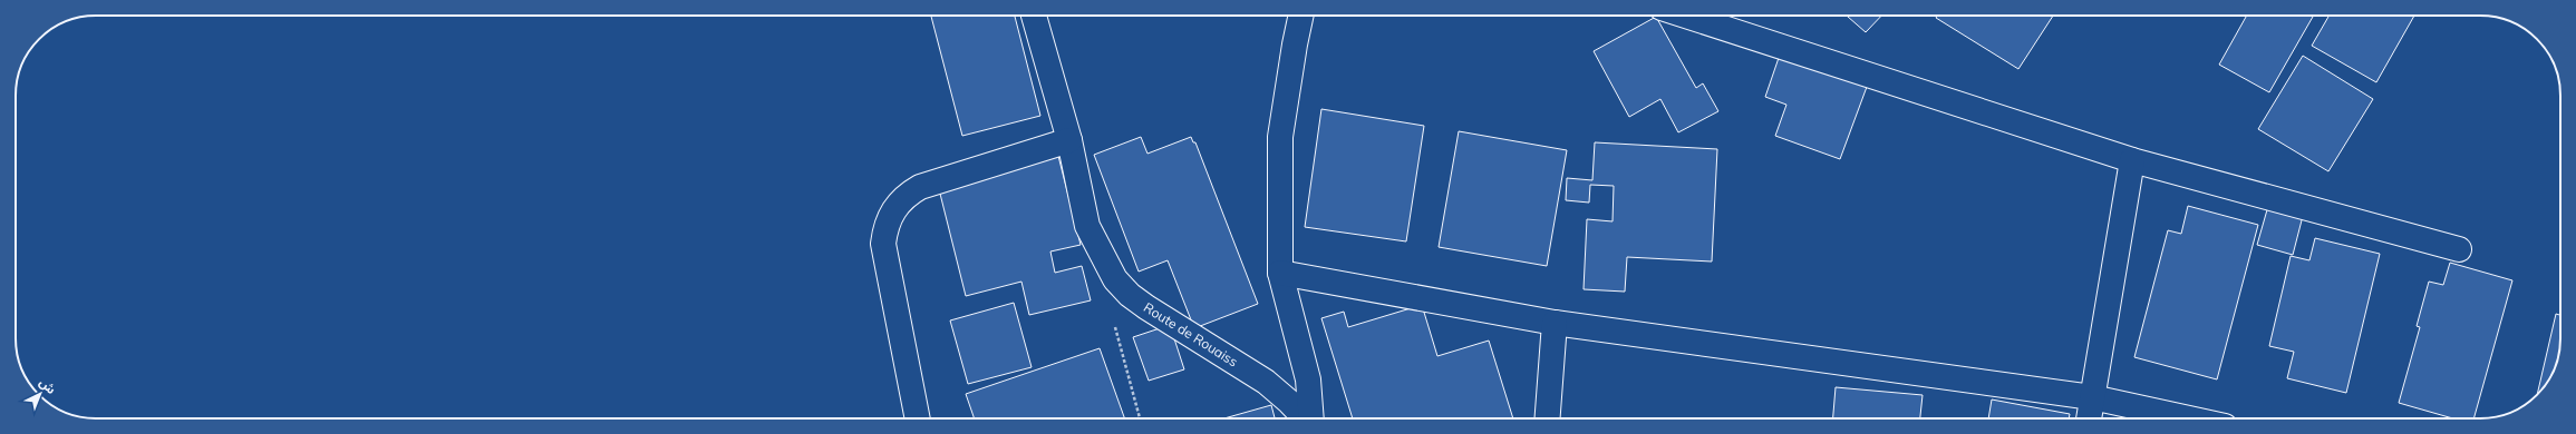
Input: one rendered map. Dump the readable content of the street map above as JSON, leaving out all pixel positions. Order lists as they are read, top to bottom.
{
  "streets": {
    "street": ["Route de Rouaiss"]
  },
  "north": "top right"
}
